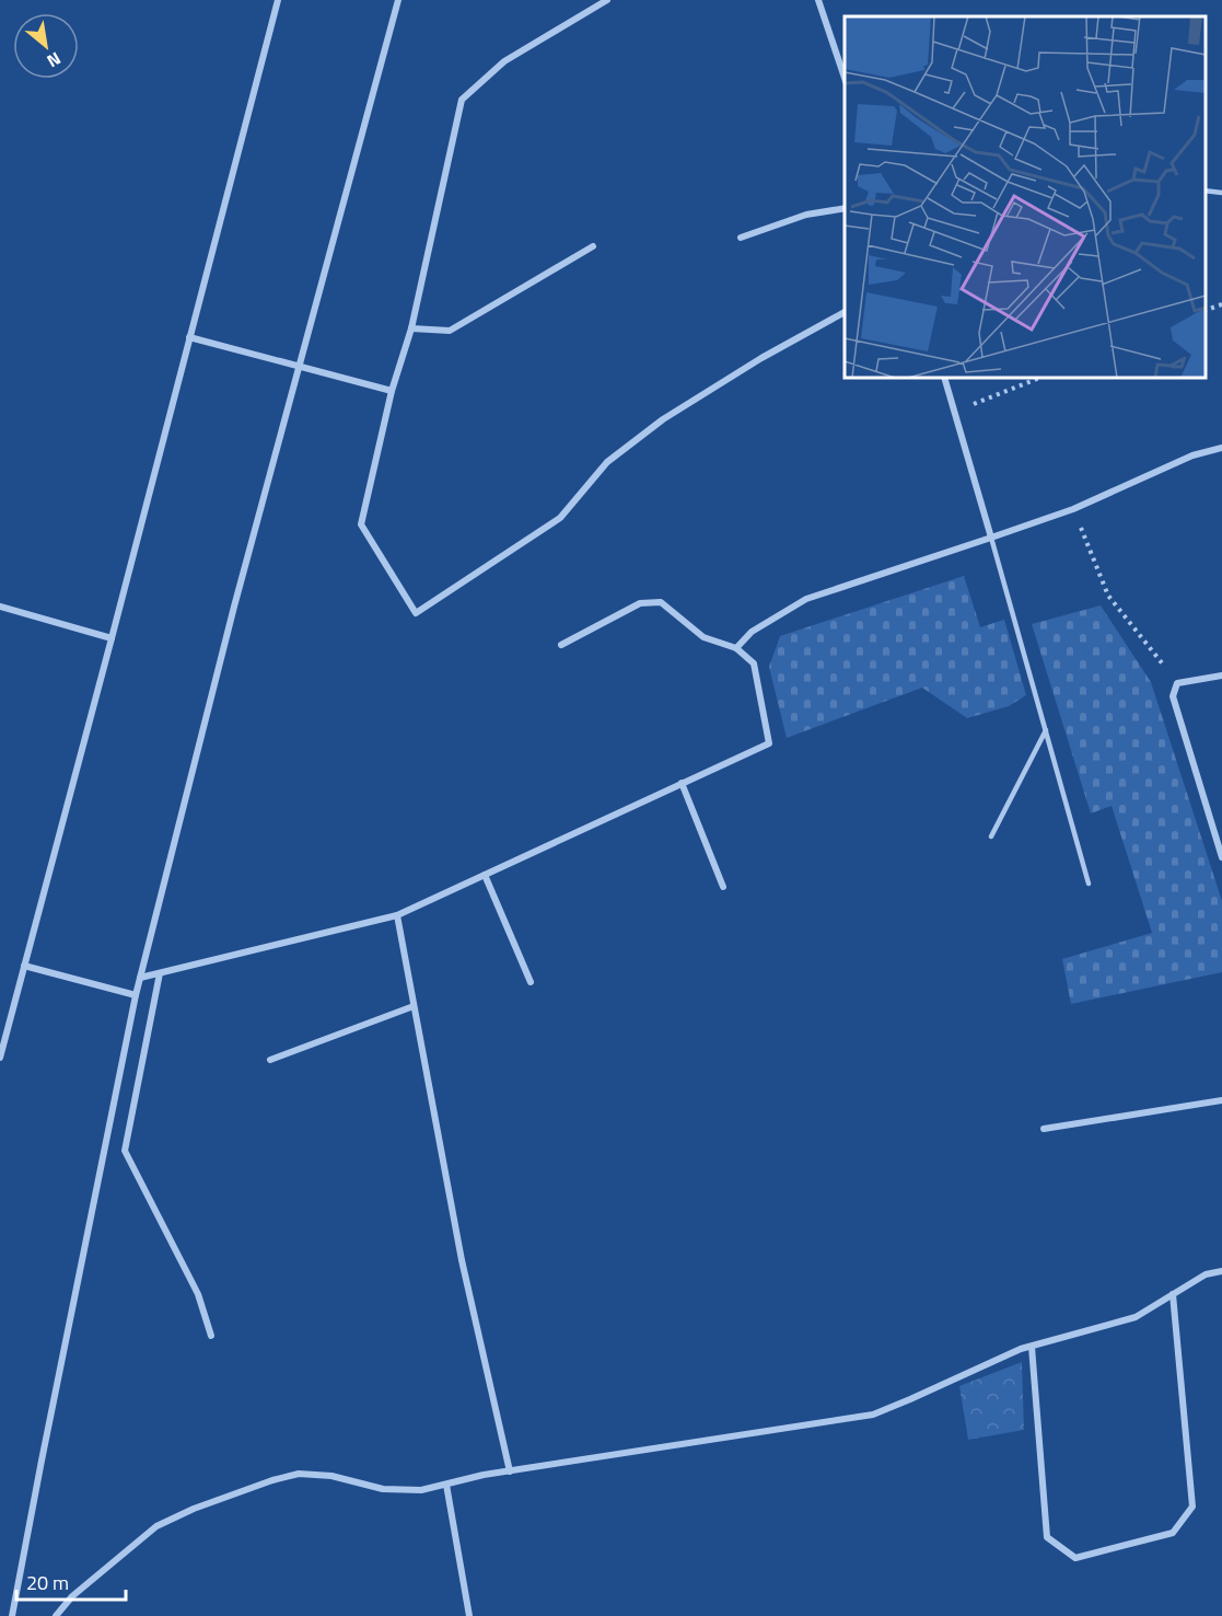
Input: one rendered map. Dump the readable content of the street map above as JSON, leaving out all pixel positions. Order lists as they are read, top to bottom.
{
  "scale_bar": "20 m",
  "north": "bottom right"
}
